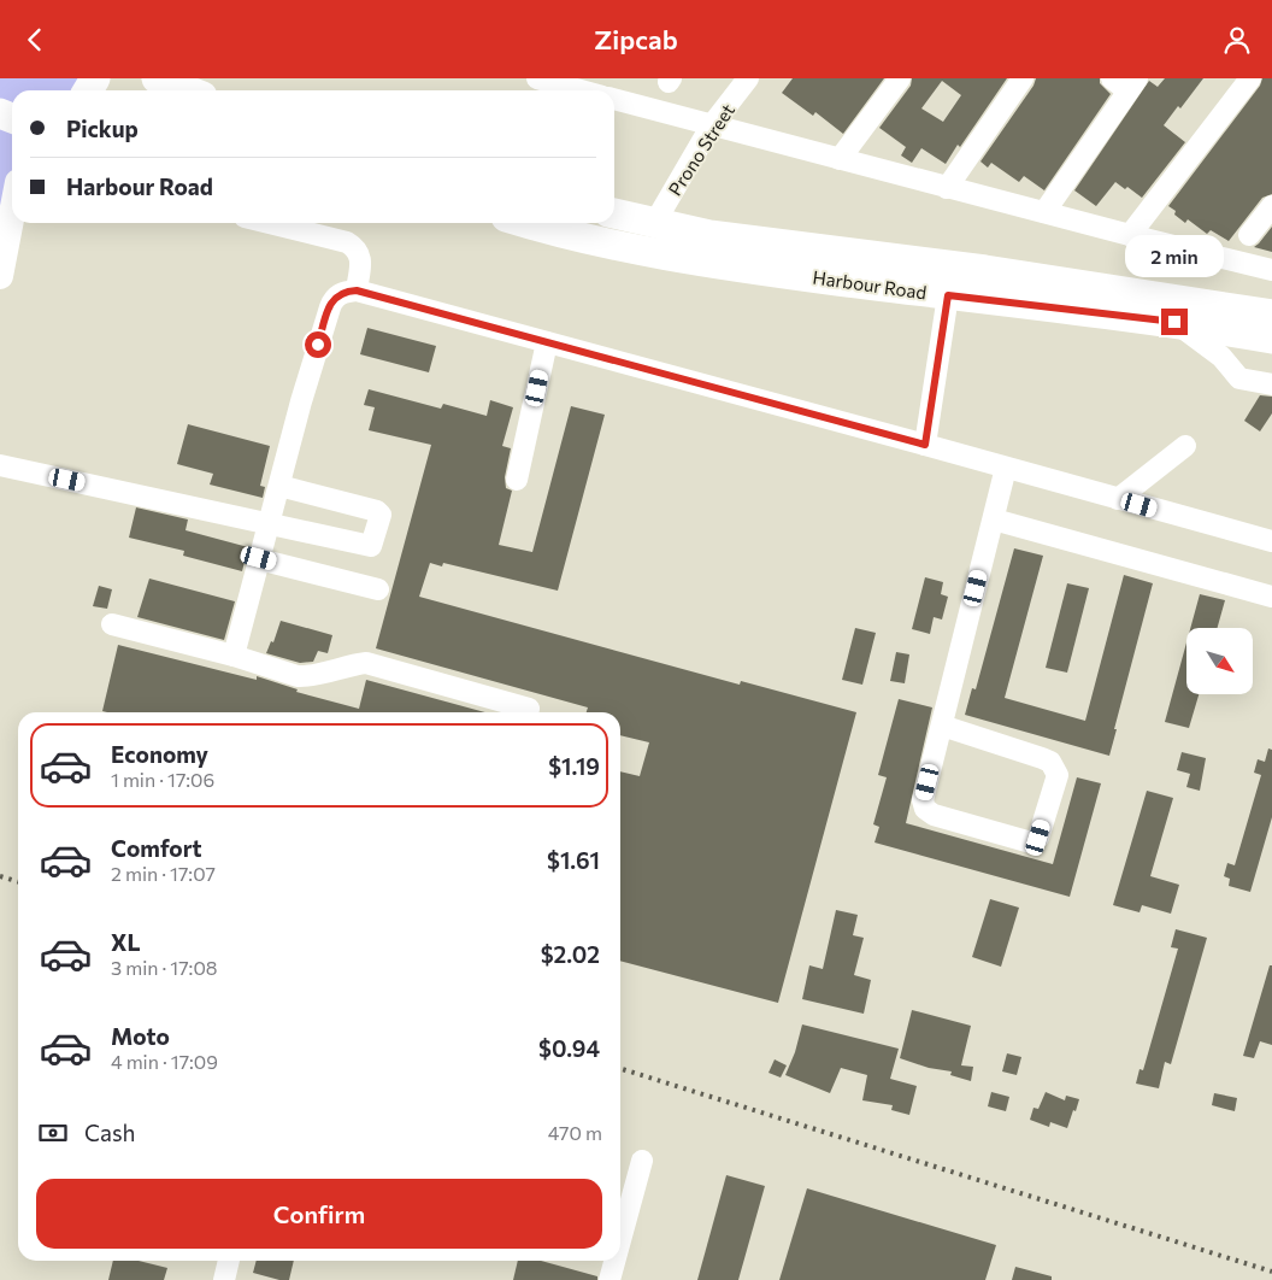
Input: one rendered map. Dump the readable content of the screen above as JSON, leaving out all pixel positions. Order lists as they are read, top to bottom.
{
  "streets": {
    "highway": ["Harbour Road"],
    "street": ["Prono Street"]
  },
  "crossings": [
    ["Prono Street", "Harbour Road"]
  ],
  "north": "bottom right",
  "page": {
    "header": "Zipcab",
    "banner": ["Pickup", "Harbour Road"],
    "bubble": "2 min",
    "list": [
      {
        "name": "Economy",
        "note": "1 min · 17:06",
        "value": "$1.19"
      },
      {
        "name": "Comfort",
        "note": "2 min · 17:07",
        "value": "$1.61"
      },
      {
        "name": "XL",
        "note": "3 min · 17:08",
        "value": "$2.02"
      },
      {
        "name": "Moto",
        "note": "4 min · 17:09",
        "value": "$0.94"
      }
    ],
    "pay": ["Cash", "470 m"],
    "buttons": "Confirm"
  }
}
